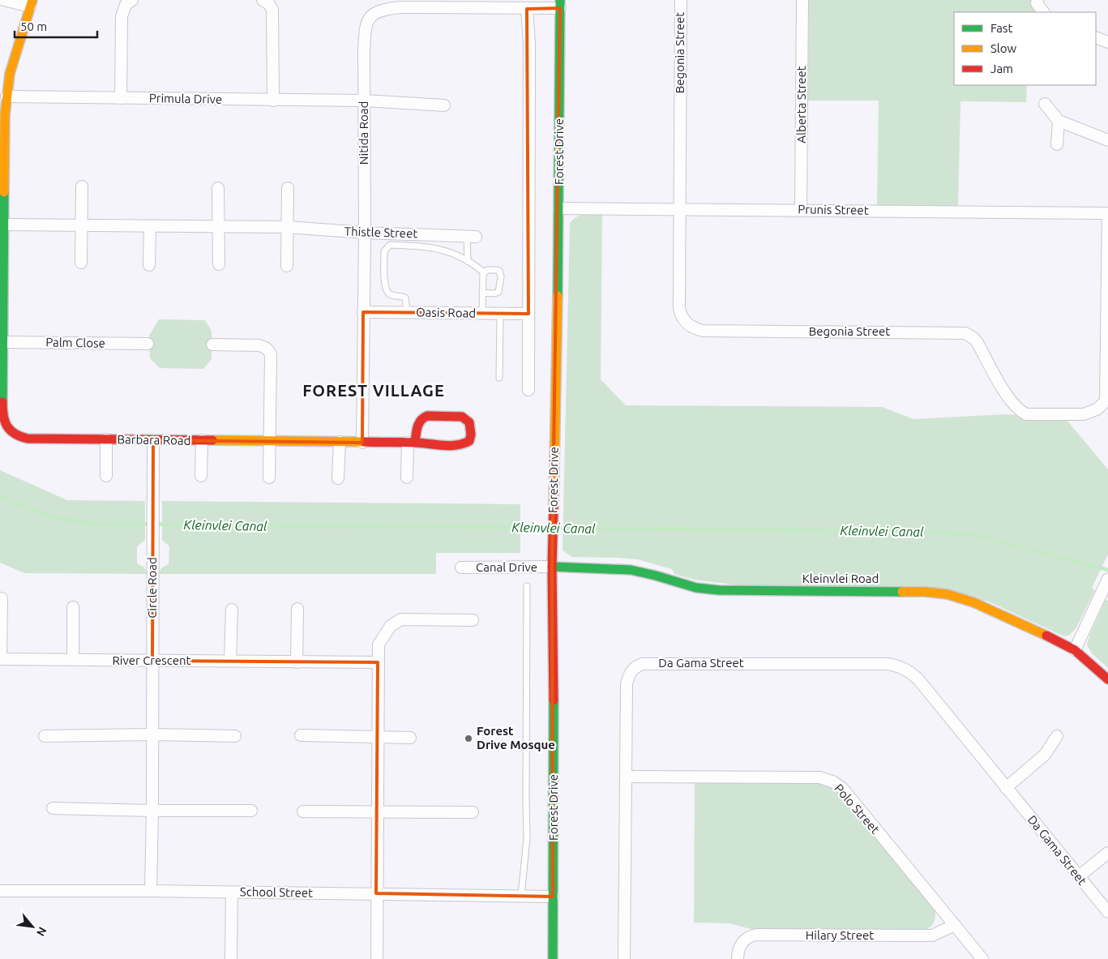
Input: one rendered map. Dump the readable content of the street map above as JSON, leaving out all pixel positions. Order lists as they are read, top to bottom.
{
  "streets": {
    "street": [
      "Begonia Street",
      "Primula Drive",
      "Alberta Street",
      "Nitida Road",
      "Forest Drive",
      "Prunis Street",
      "Thistle Street",
      "Oasis Road",
      "Palm Close",
      "Barbara Road",
      "Canal Drive",
      "Kleinvlei Road",
      "Circle Road",
      "River Crescent",
      "Da Gama Street",
      "Polo Street",
      "School Street",
      "Hilary Street"
    ]
  },
  "crossings": [
    ["Begonia Street", "Prunis Street"],
    ["Primula Drive", "Nitida Road"],
    ["Alberta Street", "Prunis Street"],
    ["Nitida Road", "Forest Drive"],
    ["Nitida Road", "Thistle Street"],
    ["Nitida Road", "Oasis Road"],
    ["Nitida Road", "Barbara Road"],
    ["Forest Drive", "Prunis Street"],
    ["Forest Drive", "Canal Drive"],
    ["Forest Drive", "Kleinvlei Road"],
    ["Forest Drive", "School Street"],
    ["Barbara Road", "Circle Road"],
    ["Canal Drive", "Kleinvlei Road"],
    ["Circle Road", "River Crescent"],
    ["Circle Road", "School Street"],
    ["Da Gama Street", "Polo Street"],
    ["Polo Street", "Hilary Street"]
  ],
  "districts": ["FOREST VILLAGE"],
  "water": ["Kleinvlei Canal"],
  "places": ["Forest Drive Mosque"],
  "legend": ["Fast", "Slow", "Jam"],
  "scale_bar": "50 m",
  "north": "bottom right"
}
